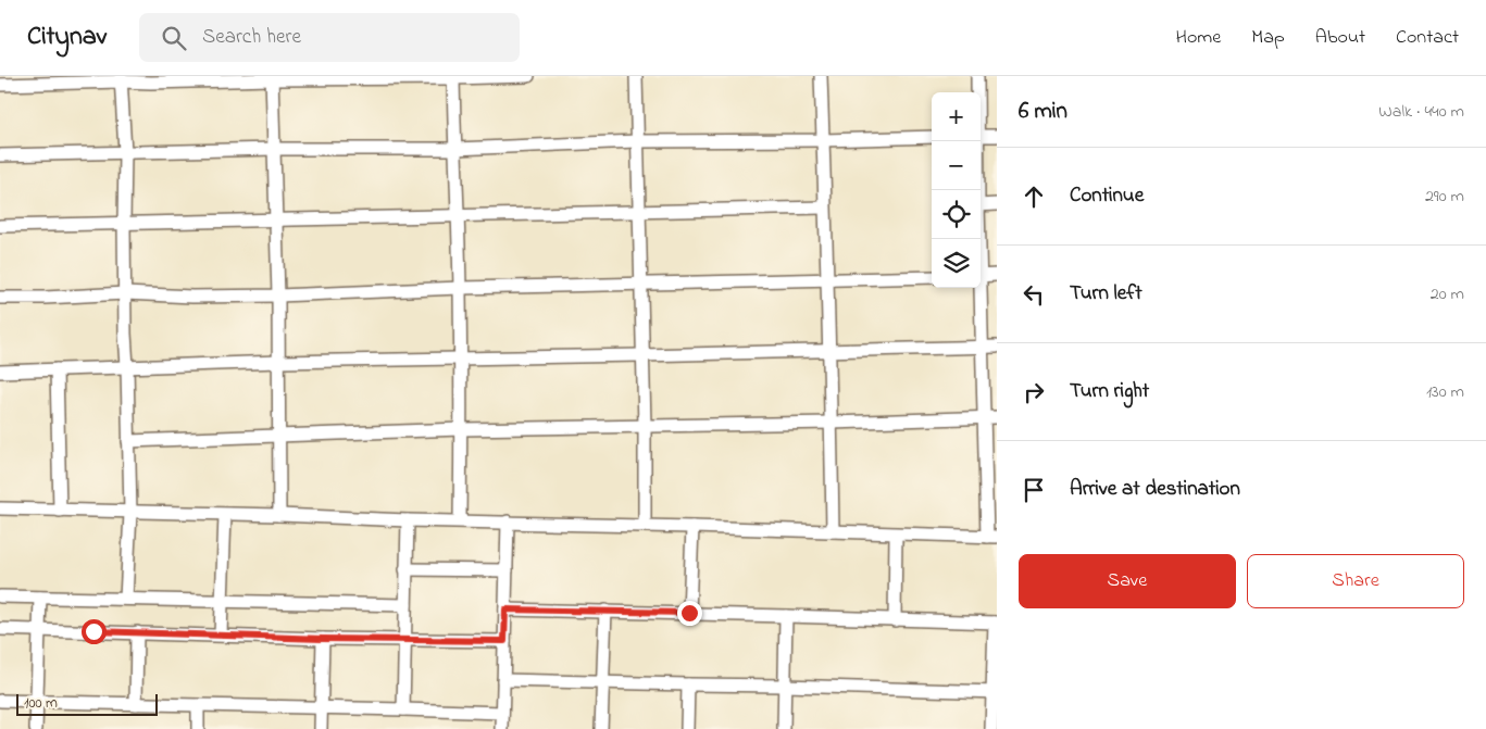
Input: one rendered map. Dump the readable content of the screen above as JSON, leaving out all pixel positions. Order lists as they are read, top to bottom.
{
  "scale_bar": "100 m",
  "page": {
    "header": "Citynav",
    "search": "Search here",
    "nav": [
      "Home",
      "Map",
      "About",
      "Contact"
    ],
    "heading": ["6 min", "Walk · 440 m"],
    "map_buttons": ["+", "−"],
    "list": [
      ["Continue", "290 m"],
      ["Turn left", "20 m"],
      ["Turn right", "130 m"],
      "Arrive at destination"
    ],
    "buttons": ["Save", "Share"],
    "scale": "100 m"
  }
}
